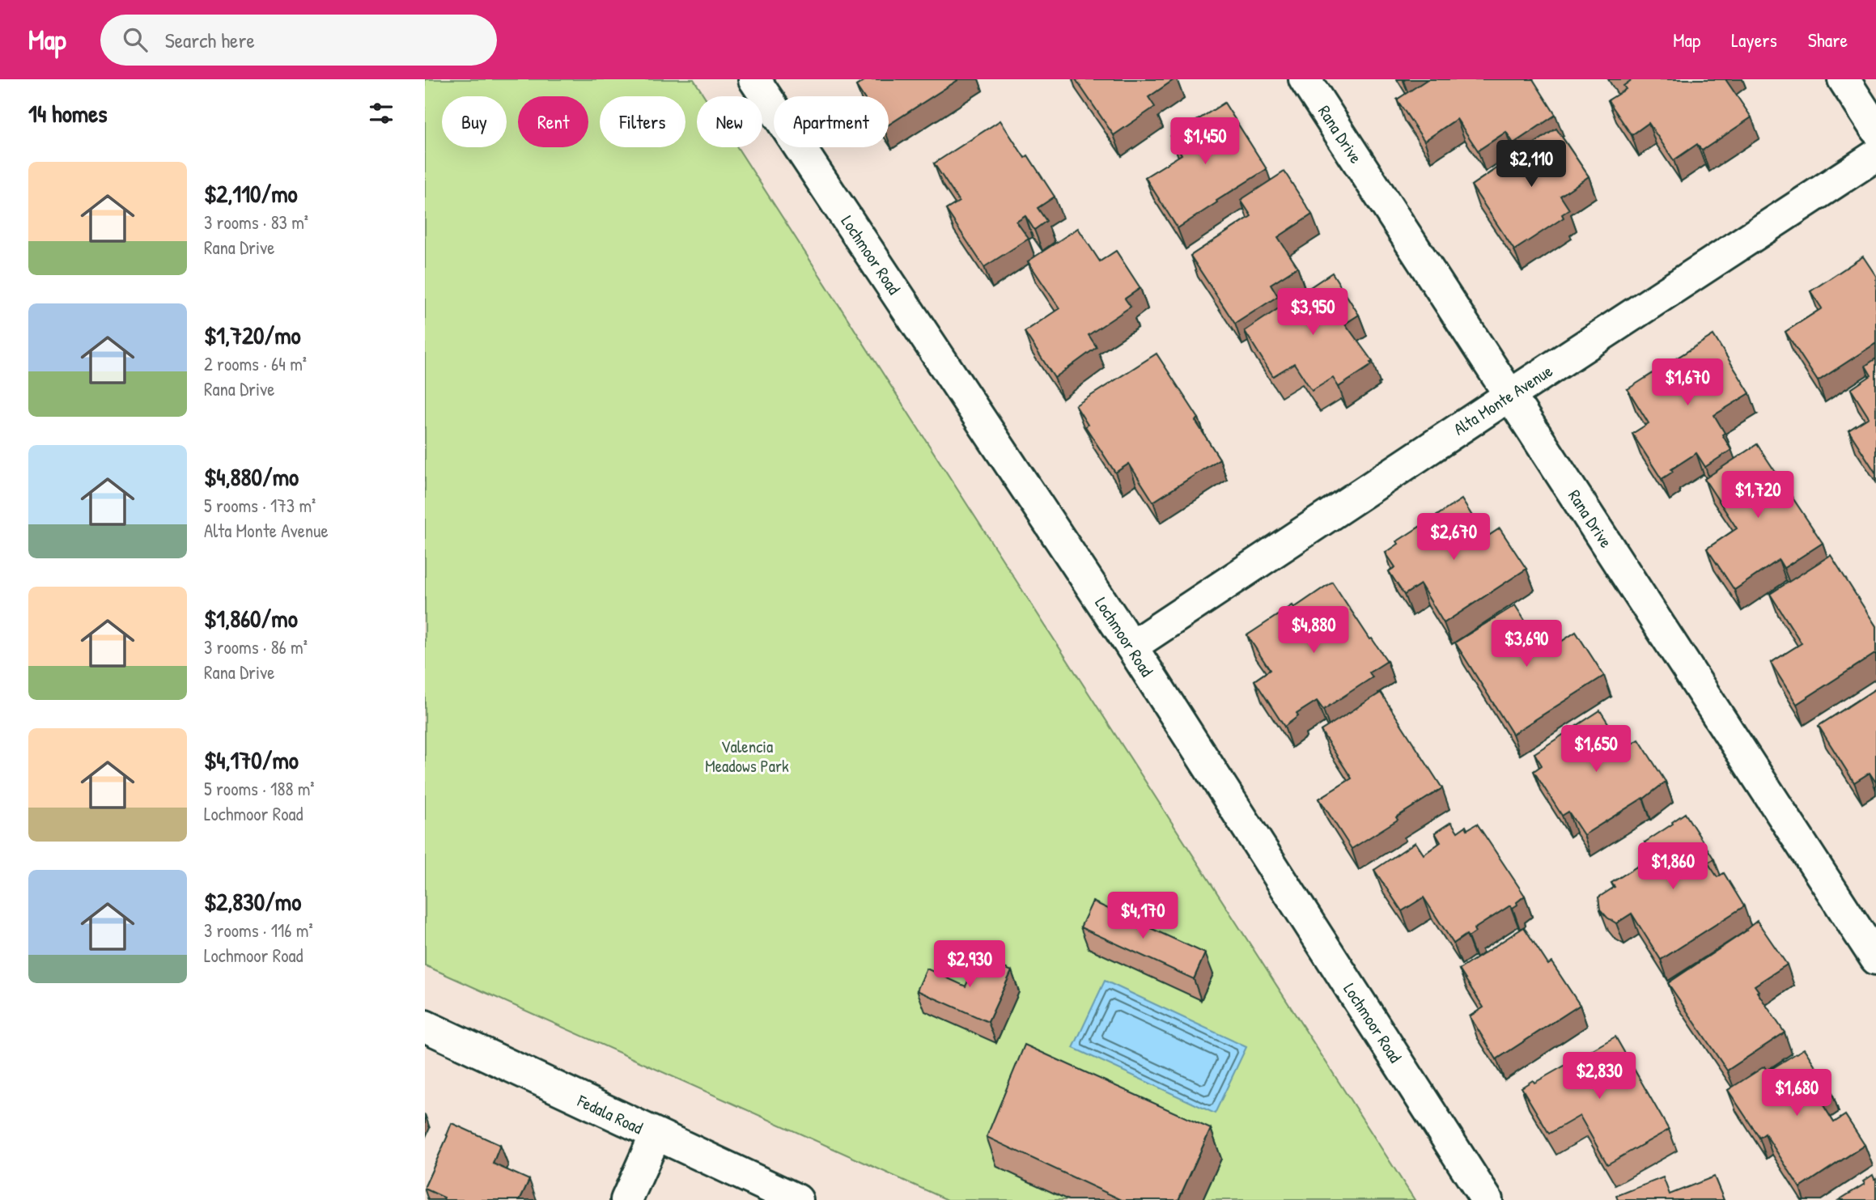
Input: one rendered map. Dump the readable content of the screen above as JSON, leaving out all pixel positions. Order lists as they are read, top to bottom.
{
  "streets": {
    "street": [
      "Rana Drive",
      "Lochmoor Road",
      "Alta Monte Avenue",
      "Fedala Road"
    ]
  },
  "crossings": [
    ["Rana Drive", "Alta Monte Avenue"],
    ["Lochmoor Road", "Alta Monte Avenue"]
  ],
  "parks": ["Valencia Meadows Park"],
  "page": {
    "header": "Map",
    "search": "Search here",
    "nav": ["Map", "Layers", "Share"],
    "heading": "14 homes",
    "chip": [
      "Buy",
      "Rent",
      "Filters",
      "New",
      "Apartment"
    ],
    "price": [
      "$1,450",
      "$2,110",
      "$3,950",
      "$1,670",
      "$1,720",
      "$2,670",
      "$4,880",
      "$3,690",
      "$1,650",
      "$1,860",
      "$4,170",
      "$2,930",
      "$2,830",
      "$1,680"
    ],
    "list": [
      {
        "name": "$2,110/mo",
        "note": "3 rooms · 83 m² · Rana Drive"
      },
      {
        "name": "$1,720/mo",
        "note": "2 rooms · 64 m² · Rana Drive"
      },
      {
        "name": "$4,880/mo",
        "note": "5 rooms · 173 m² · Alta Monte Avenue"
      },
      {
        "name": "$1,860/mo",
        "note": "3 rooms · 86 m² · Rana Drive"
      },
      {
        "name": "$4,170/mo",
        "note": "5 rooms · 188 m² · Lochmoor Road"
      },
      {
        "name": "$2,830/mo",
        "note": "3 rooms · 116 m² · Lochmoor Road"
      }
    ]
  }
}
